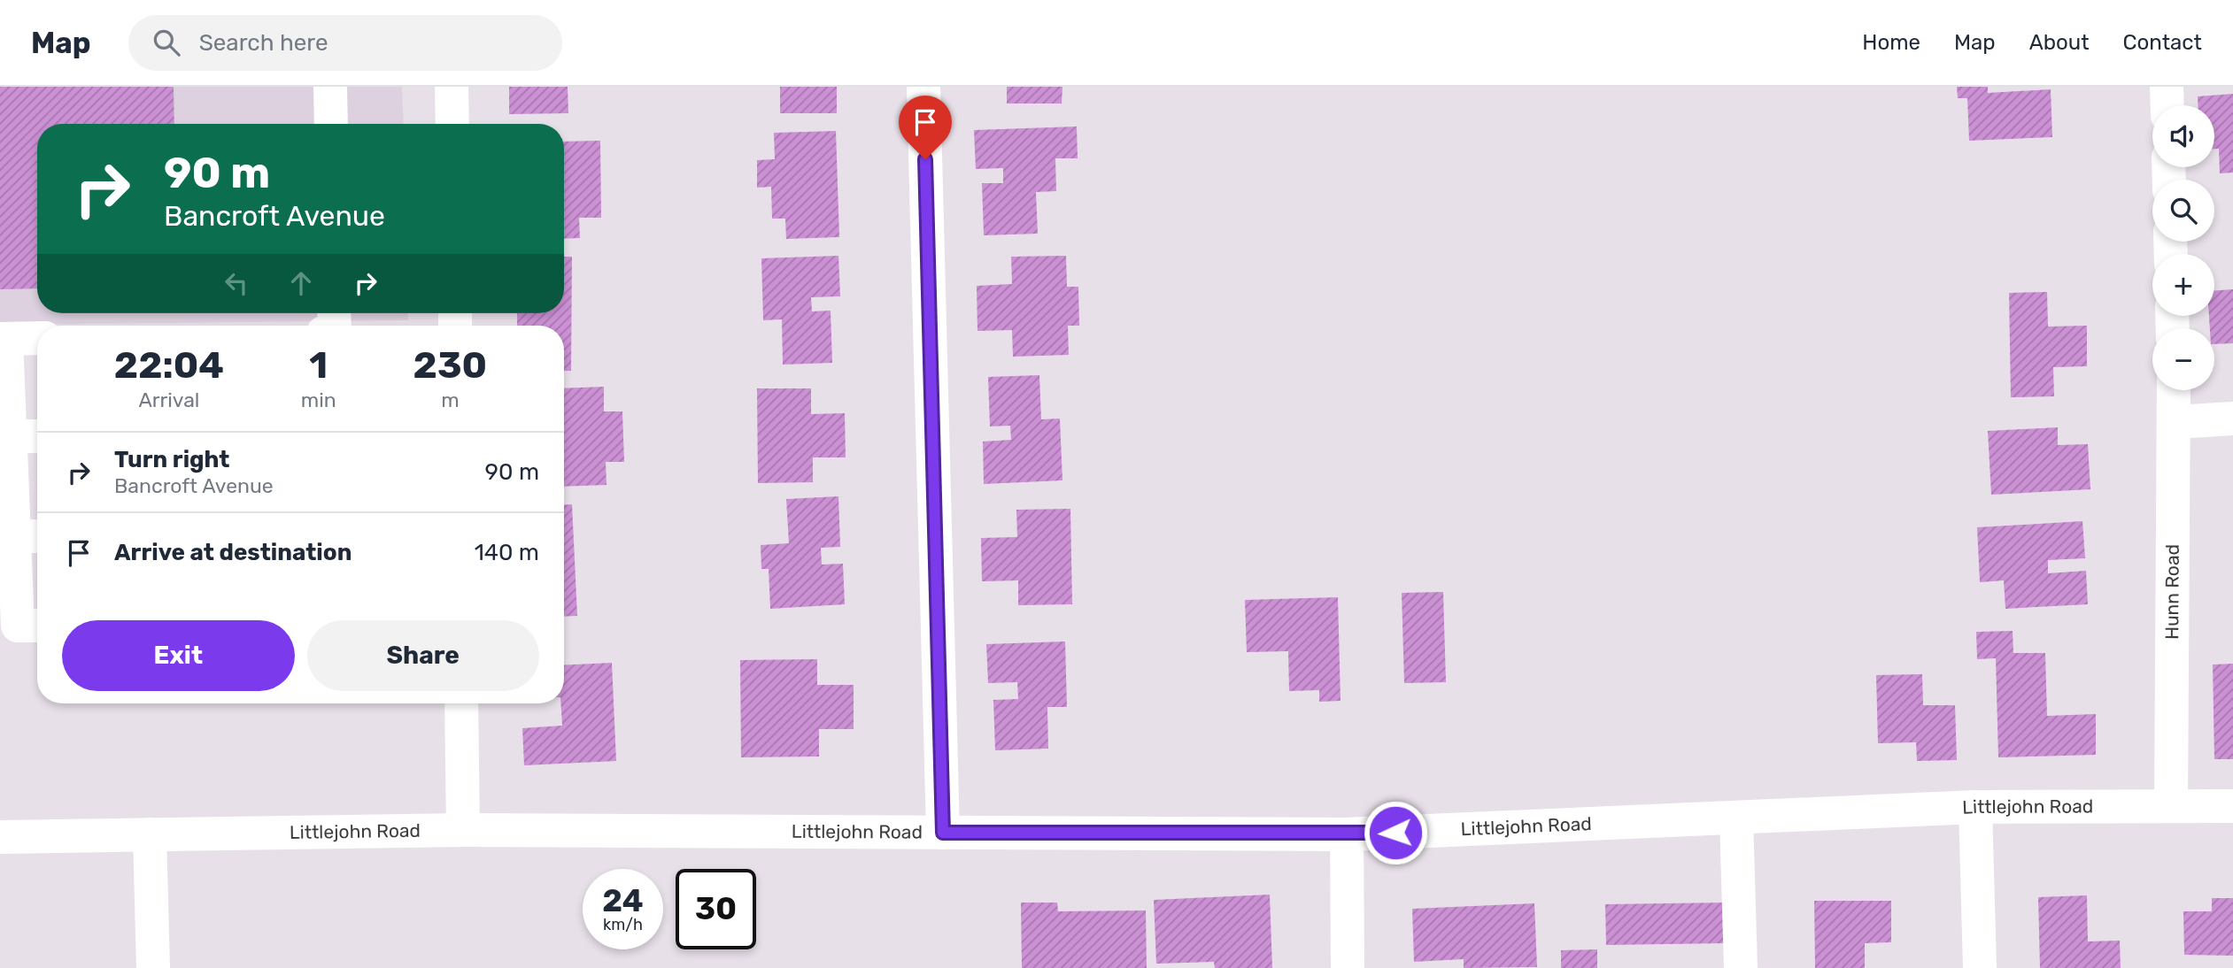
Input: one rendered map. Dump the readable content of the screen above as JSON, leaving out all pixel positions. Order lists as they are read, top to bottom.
{
  "streets": {
    "street": ["Hunn Road", "Littlejohn Road"]
  },
  "crossings": [
    ["Hunn Road", "Littlejohn Road"]
  ],
  "page": {
    "header": "Map",
    "search": "Search here",
    "nav": [
      "Home",
      "Map",
      "About",
      "Contact"
    ],
    "map_buttons": ["+", "−"],
    "turn": ["90 m", "Bancroft Avenue"],
    "eta": [
      "22:04",
      "Arrival",
      "1",
      "min",
      "230",
      "m"
    ],
    "list": [
      {
        "name": "Turn right",
        "note": "Bancroft Avenue",
        "value": "90 m"
      },
      {
        "name": "Arrive at destination",
        "value": "140 m"
      }
    ],
    "buttons": ["Exit", "Share"],
    "speed": "24 km/h",
    "limit": "30"
  }
}
